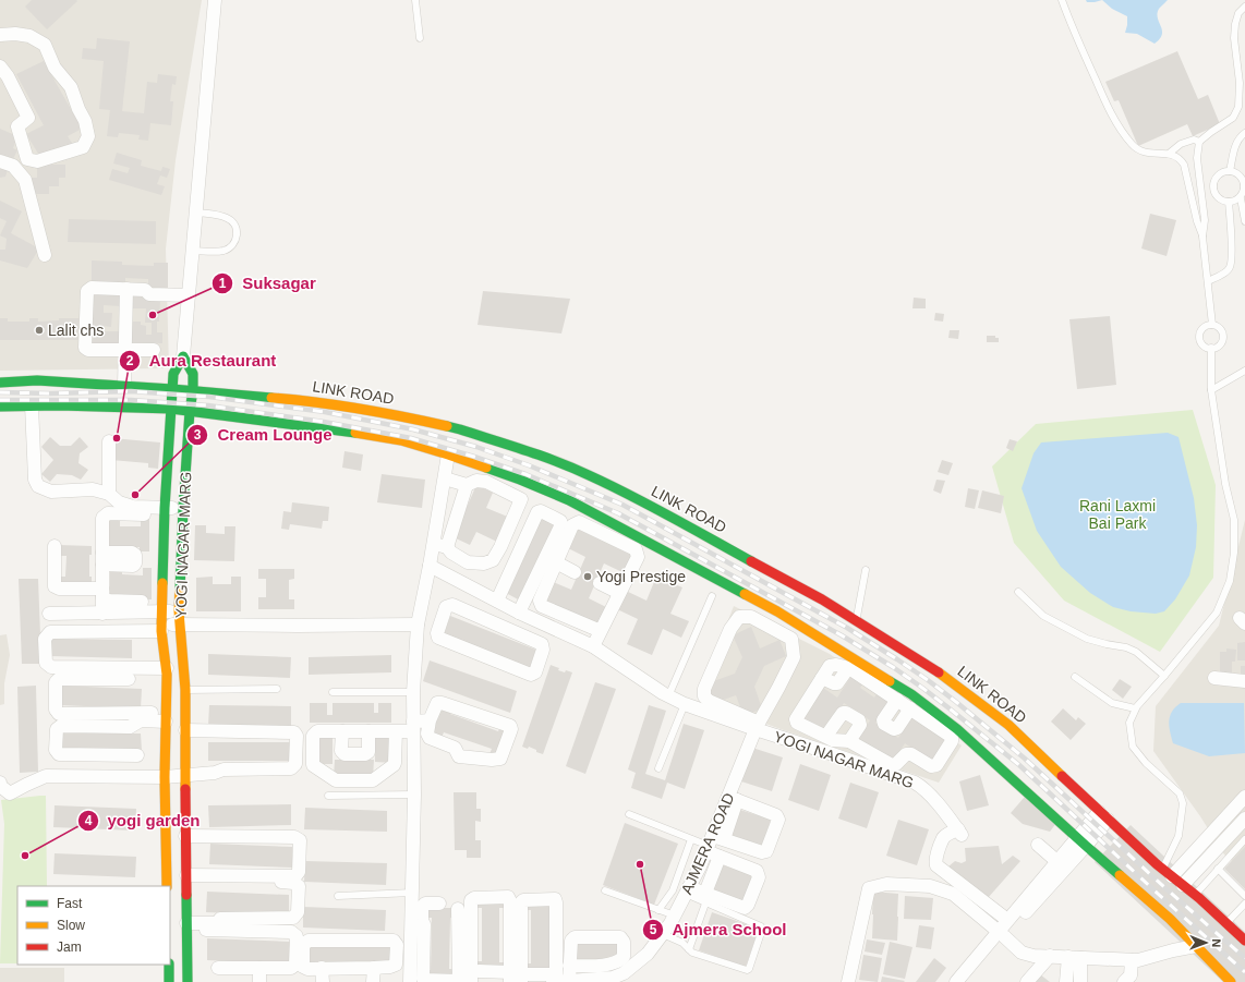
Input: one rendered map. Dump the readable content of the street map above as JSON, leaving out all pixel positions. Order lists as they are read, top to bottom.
{
  "streets": {
    "main road": ["LINK ROAD", "YOGI NAGAR MARG"],
    "street": ["AJMERA ROAD"]
  },
  "crossings": [
    ["LINK ROAD", "YOGI NAGAR MARG"],
    ["YOGI NAGAR MARG", "AJMERA ROAD"]
  ],
  "parks": ["Rani Laxmi Bai Park"],
  "places": [
    "Suksagar",
    "Lalit chs",
    "Aura Restaurant",
    "Cream Lounge",
    "Yogi Prestige",
    "yogi garden",
    "Ajmera School"
  ],
  "legend": ["Fast", "Slow", "Jam"],
  "north": "right"
}
